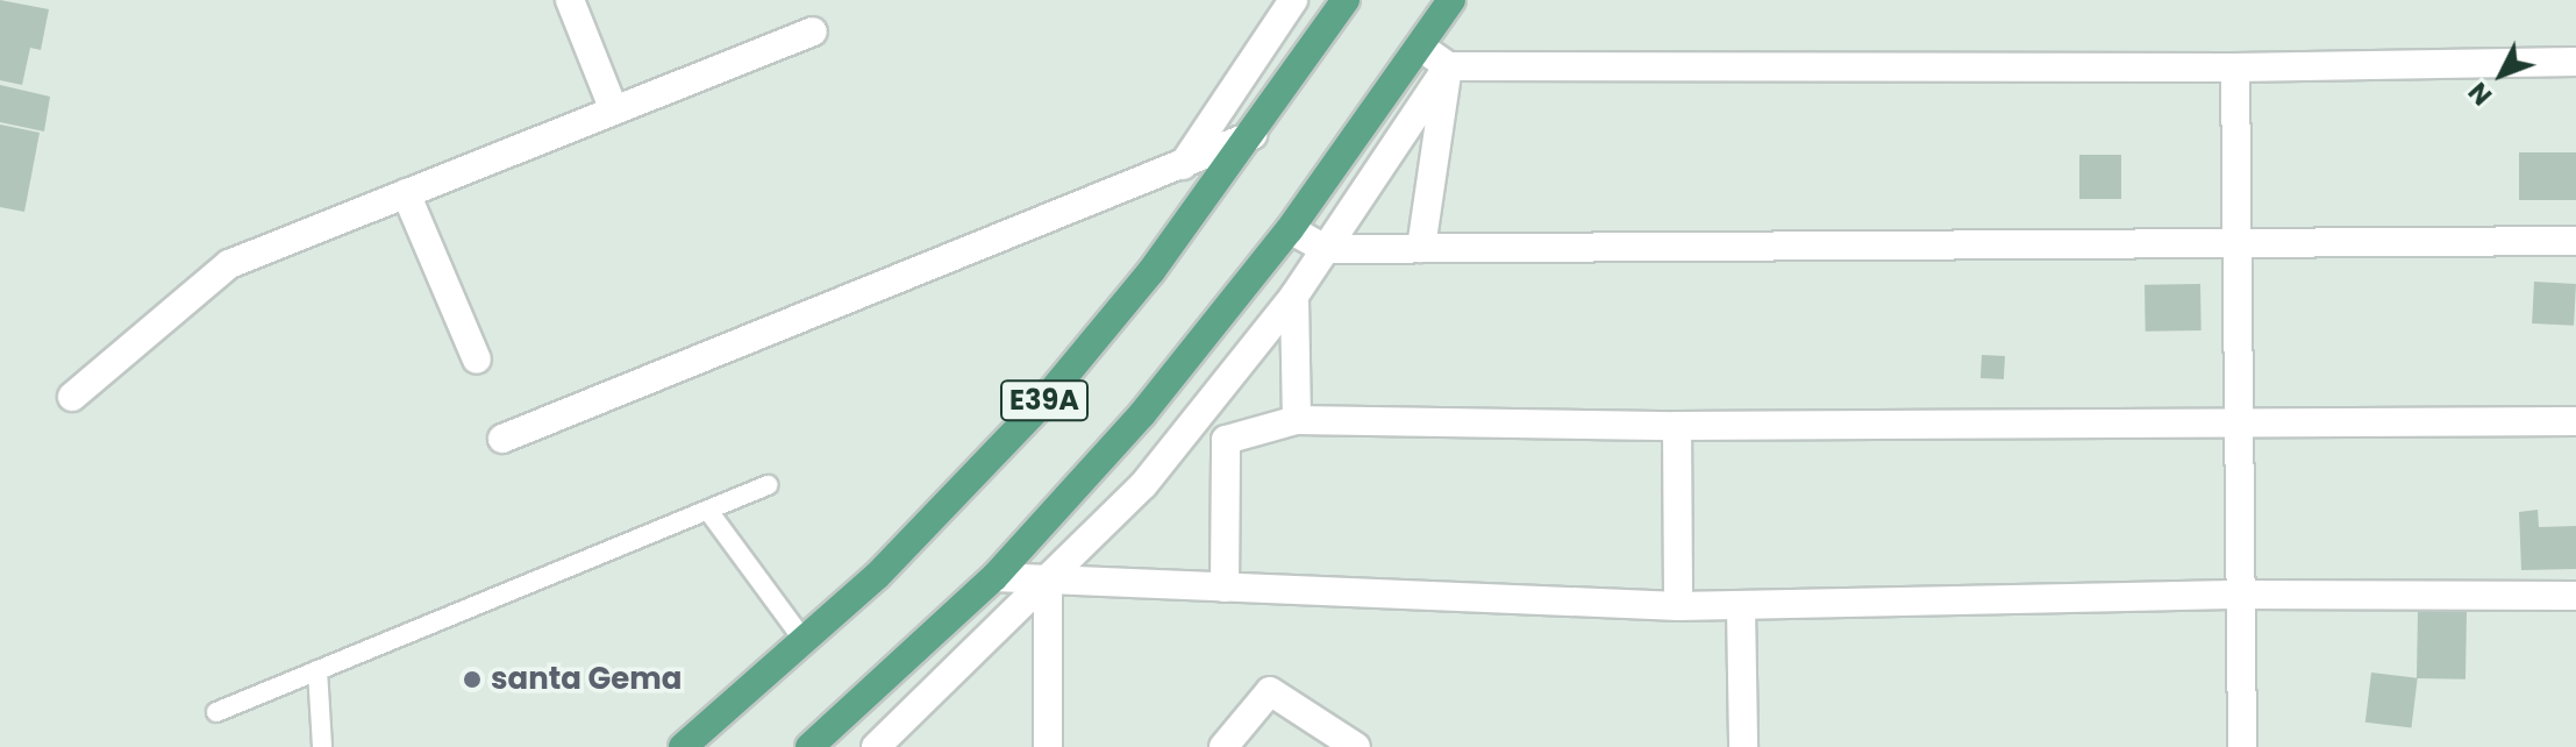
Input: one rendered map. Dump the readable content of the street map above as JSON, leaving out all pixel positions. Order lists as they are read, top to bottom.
{
  "streets": {
    "main road": ["E39A"]
  },
  "places": ["santa Gema"],
  "north": "bottom left"
}
